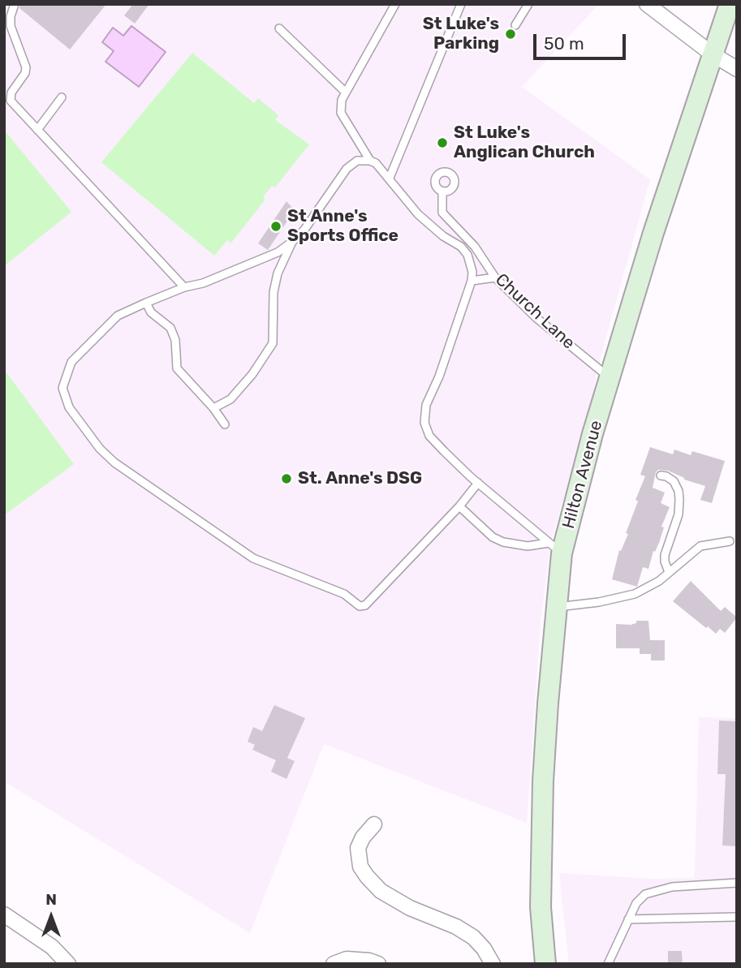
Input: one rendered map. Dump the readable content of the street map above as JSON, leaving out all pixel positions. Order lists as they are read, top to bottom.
{
  "streets": {
    "street": ["Hilton Avenue"],
    "lane": ["Church Lane"]
  },
  "crossings": [
    ["Church Lane", "Hilton Avenue"]
  ],
  "places": [
    "St Luke's Parking",
    "St Luke's Anglican Church",
    "St Anne's Sports Office",
    "St. Anne's DSG"
  ],
  "scale_bar": "50 m",
  "north": "top"
}
